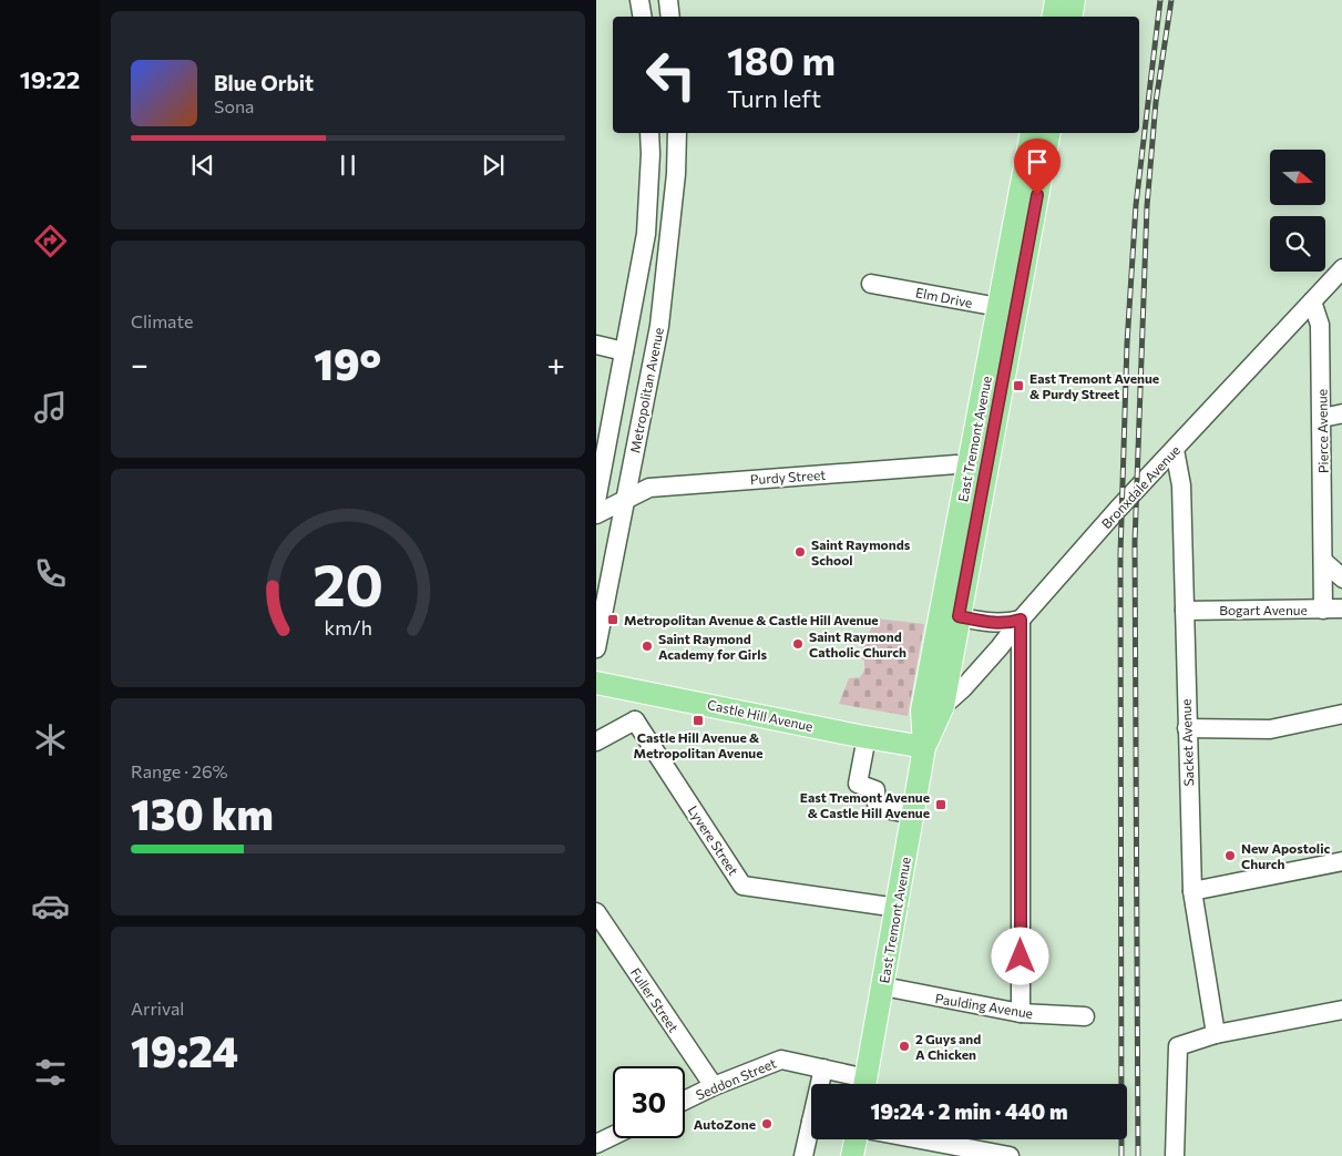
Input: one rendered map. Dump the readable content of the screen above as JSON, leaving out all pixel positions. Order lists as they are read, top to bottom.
{
  "streets": {
    "main road": ["East Tremont Avenue", "Castle Hill Avenue"],
    "street": [
      "Elm Drive",
      "Metropolitan Avenue",
      "Pierce Avenue",
      "Purdy Street",
      "Bronxdale Avenue",
      "Bogart Avenue",
      "Sacket Avenue",
      "Lyvere Street",
      "Fuller Street",
      "Paulding Avenue",
      "Seddon Street"
    ]
  },
  "crossings": [
    ["Elm Drive", "East Tremont Avenue"],
    ["Metropolitan Avenue", "Purdy Street"],
    ["Pierce Avenue", "Bronxdale Avenue"],
    ["Pierce Avenue", "Bogart Avenue"],
    ["East Tremont Avenue", "Purdy Street"],
    ["East Tremont Avenue", "Bronxdale Avenue"],
    ["East Tremont Avenue", "Castle Hill Avenue"],
    ["East Tremont Avenue", "Lyvere Street"],
    ["East Tremont Avenue", "Paulding Avenue"],
    ["Bronxdale Avenue", "Sacket Avenue"],
    ["Bogart Avenue", "Sacket Avenue"],
    ["Fuller Street", "Seddon Street"]
  ],
  "places": {
    "transit": [
      "East Tremont Avenue & Purdy Street",
      "Metropolitan Avenue & Castle Hill Avenue",
      "Castle Hill Avenue & Metropolitan Avenue",
      "East Tremont Avenue & Castle Hill Avenue"
    ],
    "other": [
      "Saint Raymonds School",
      "Saint Raymond Catholic Church",
      "Saint Raymond Academy for Girls",
      "New Apostolic Church",
      "2 Guys and A Chicken",
      "AutoZone"
    ]
  },
  "north": "right",
  "page": {
    "tabs": "19:22",
    "turn": ["180 m", "Turn left"],
    "song": ["Blue Orbit", "Sona"],
    "tile": [
      "Climate",
      ["Range · 26%", "130 km"],
      ["Arrival", "19:24"]
    ],
    "heat": ["−", "19°", "+"],
    "limit": "30",
    "trip": "19:24 · 2 min · 440 m",
    "gauge": ["20", "km/h"]
  }
}
